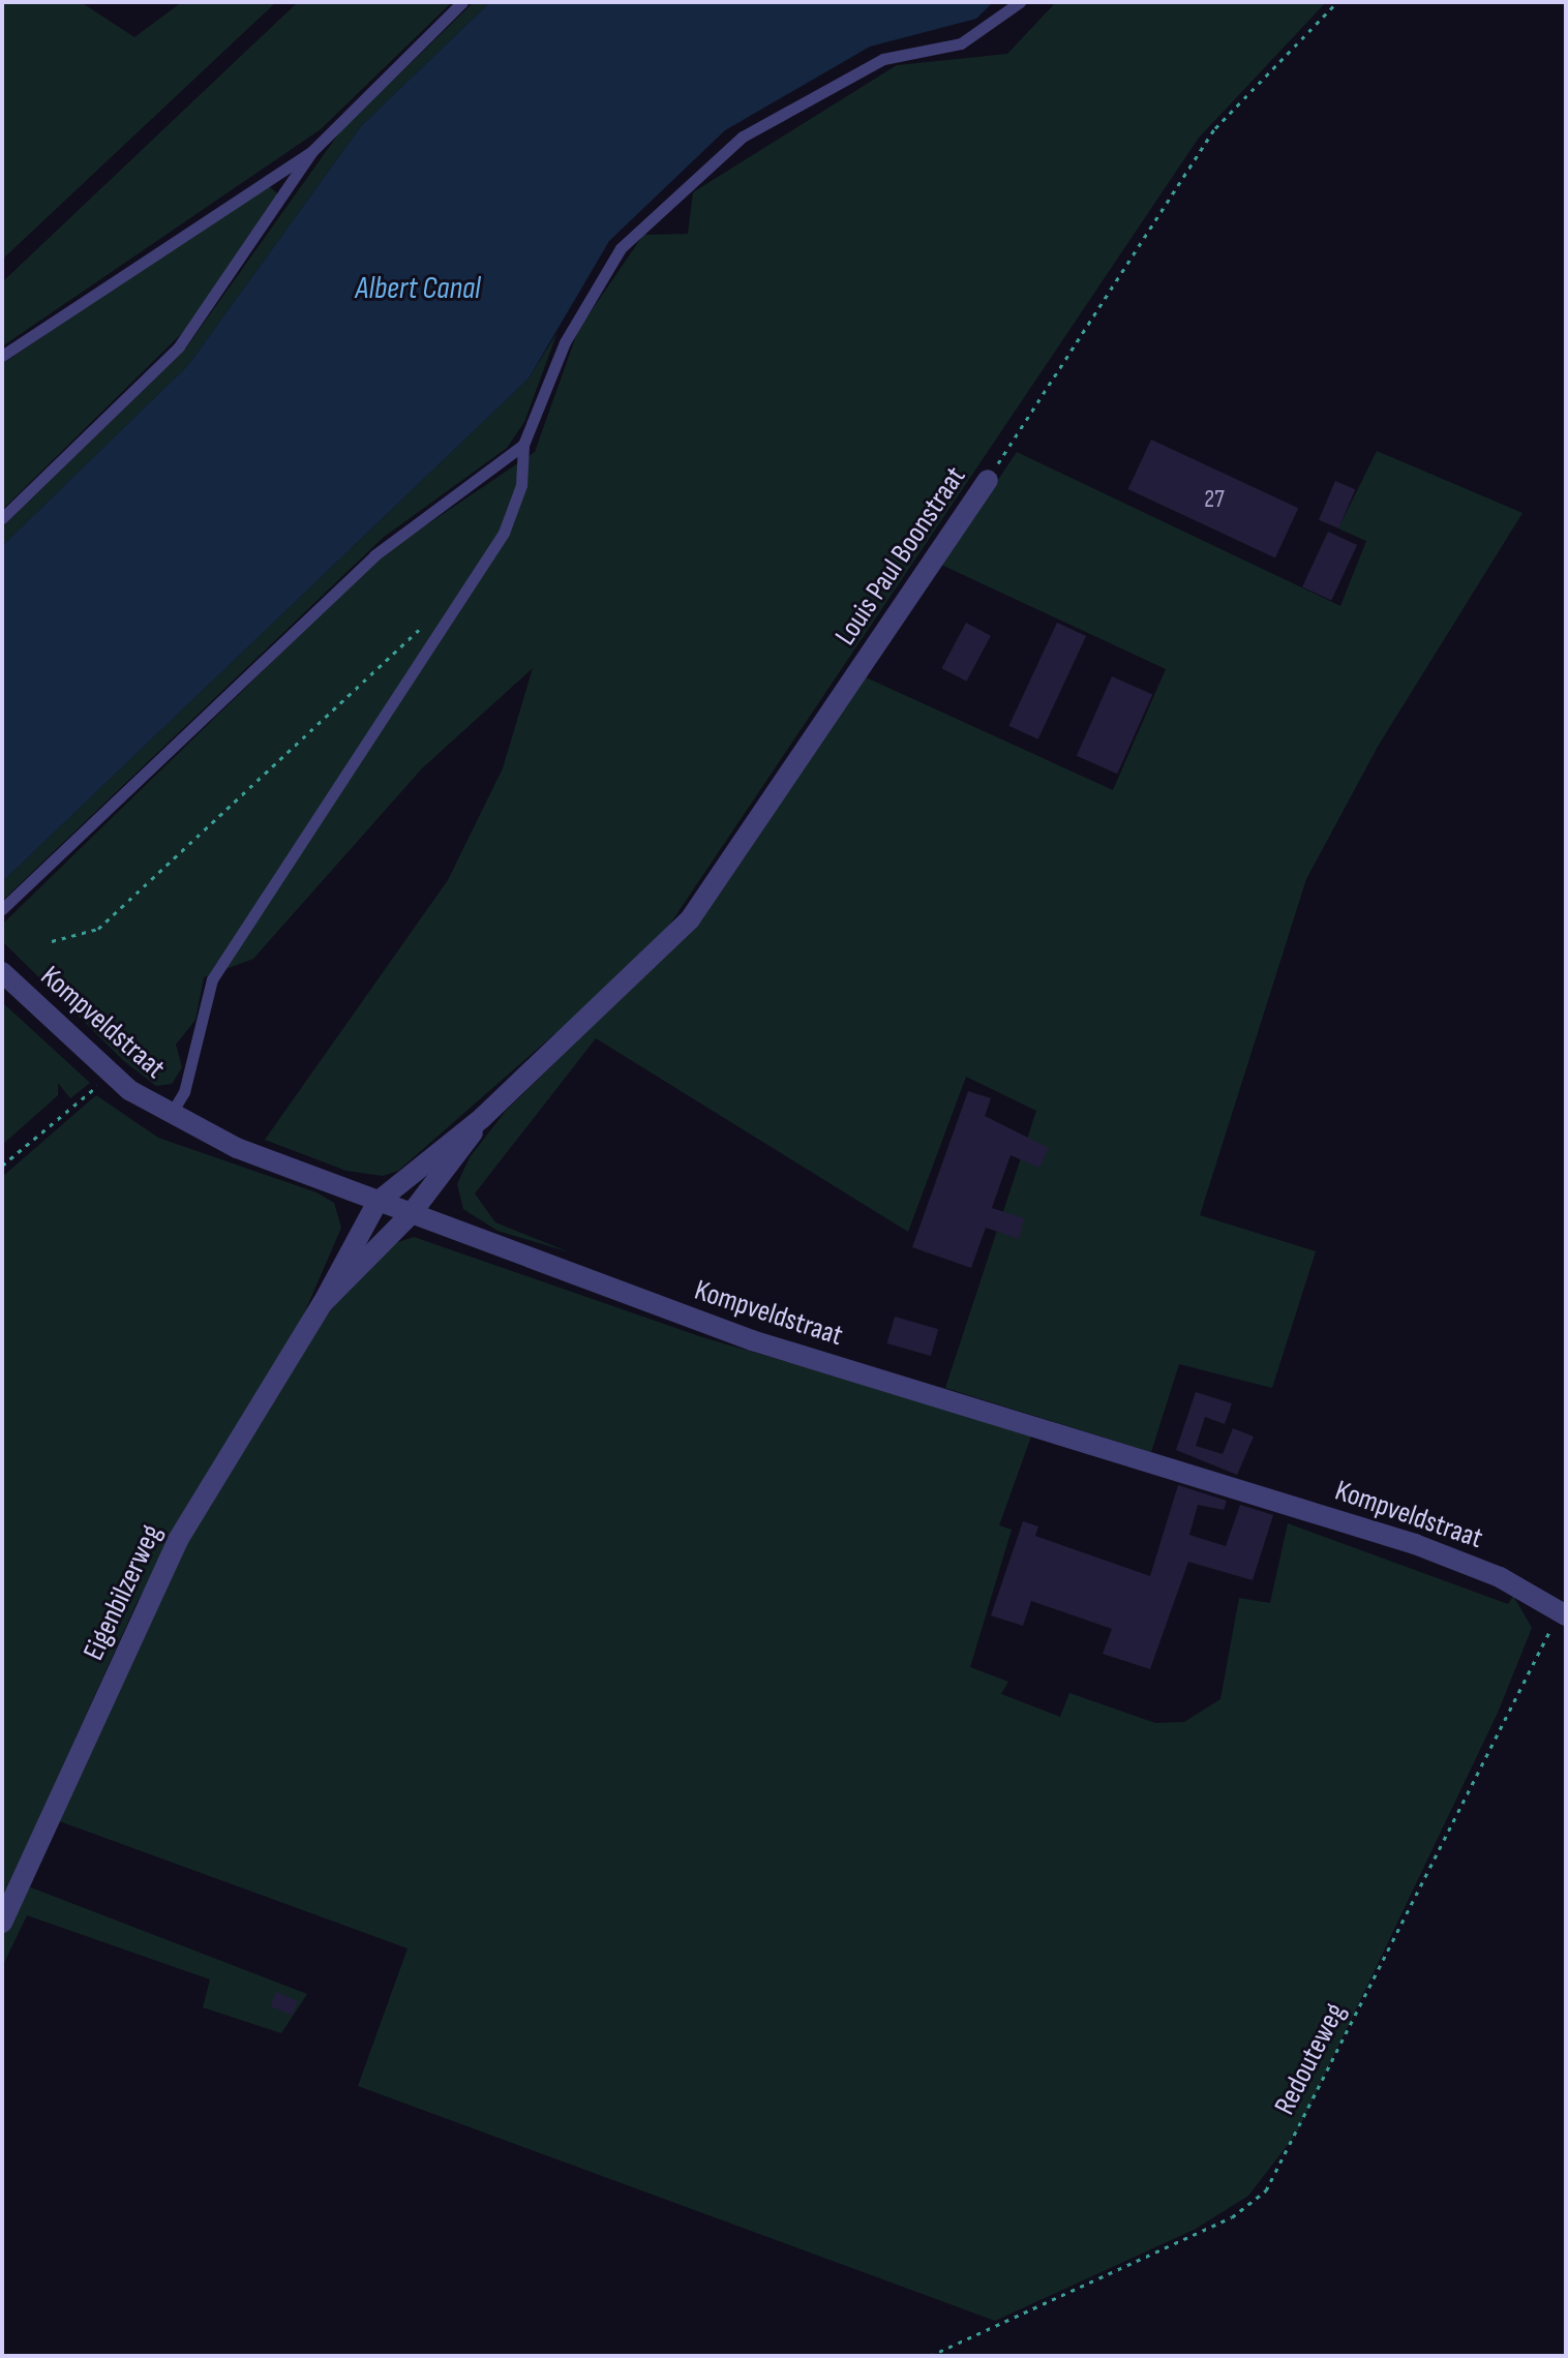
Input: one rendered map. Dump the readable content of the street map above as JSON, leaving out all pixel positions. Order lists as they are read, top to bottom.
{
  "streets": {
    "street": ["Louis Paul Boonstraat", "Kompveldstraat", "Eigenbilzerweg"],
    "path": ["Redouteweg"]
  },
  "crossings": [
    ["Louis Paul Boonstraat", "Kompveldstraat"],
    ["Louis Paul Boonstraat", "Eigenbilzerweg"],
    ["Kompveldstraat", "Eigenbilzerweg"],
    ["Kompveldstraat", "Redouteweg"]
  ],
  "water": ["Albert Canal"],
  "house_numbers": ["27"]
}
